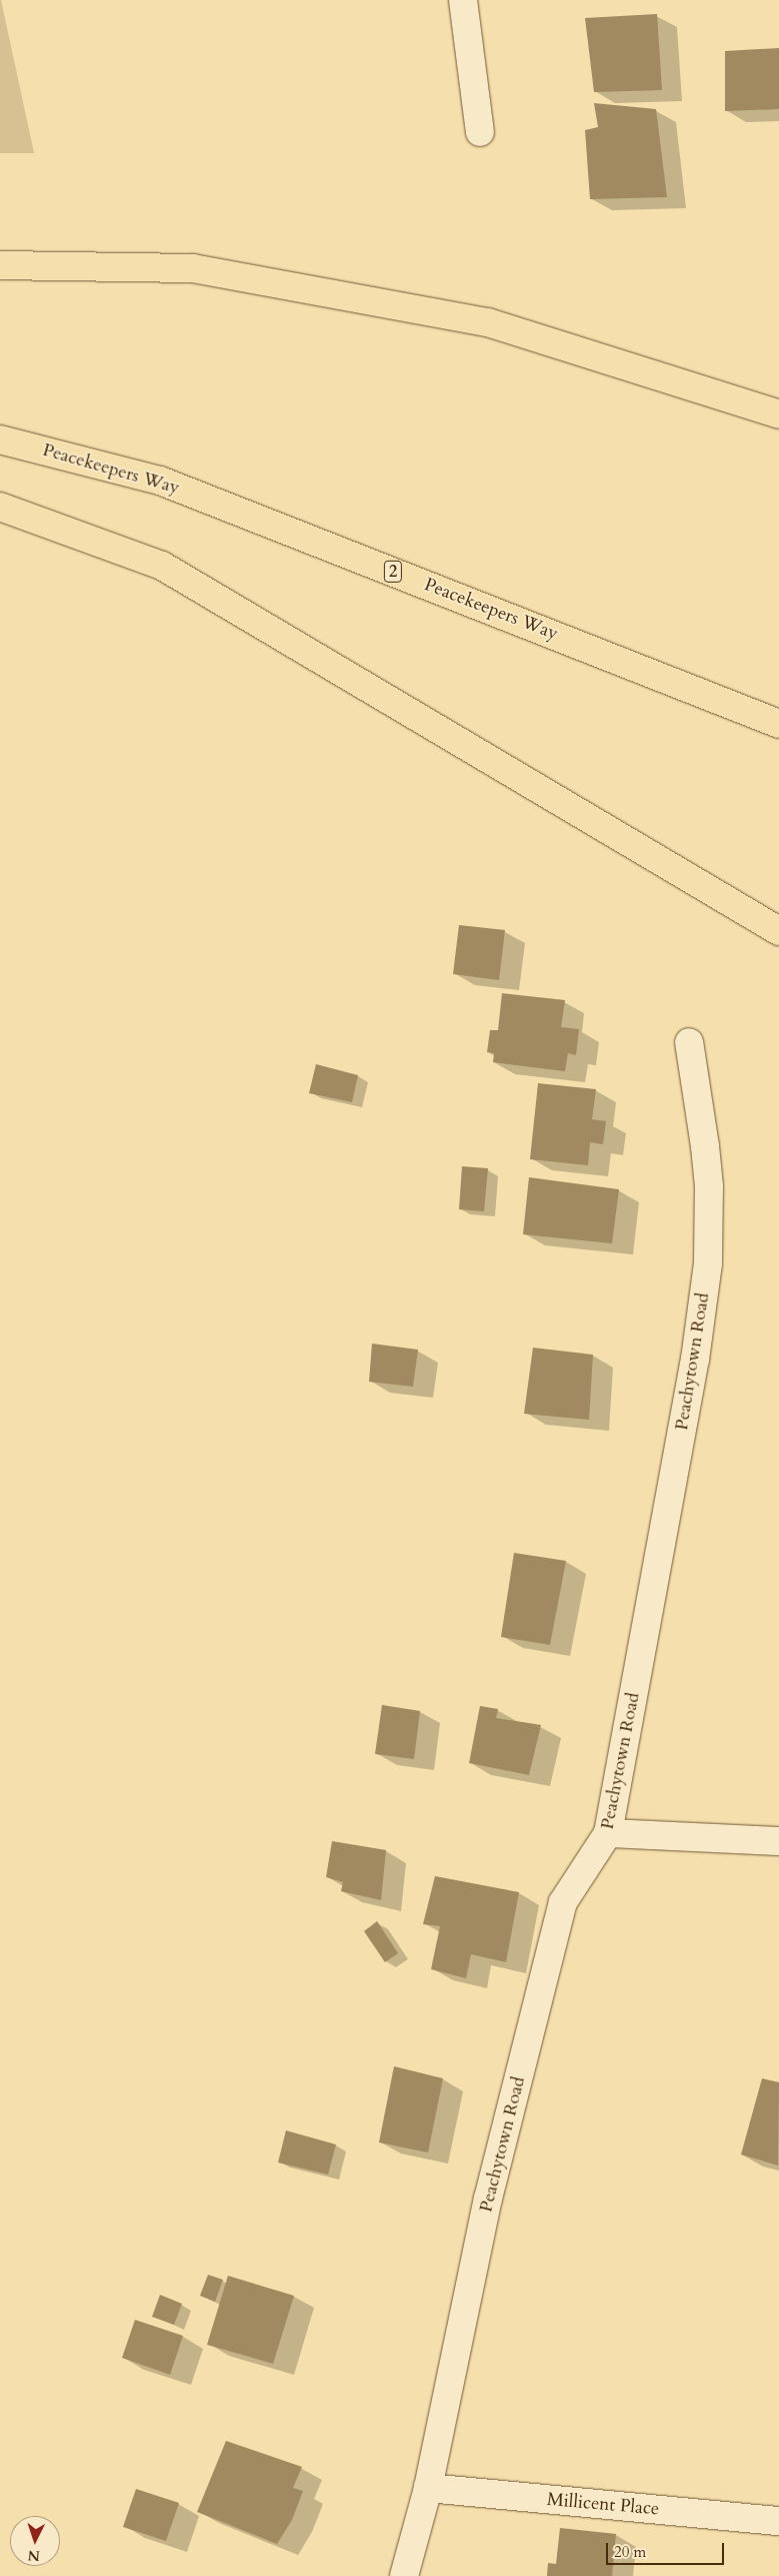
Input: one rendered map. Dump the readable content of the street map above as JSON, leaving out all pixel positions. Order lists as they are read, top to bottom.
{
  "streets": {
    "highway": ["Peacekeepers Way", "2"],
    "street": ["Peachytown Road", "Millicent Place"]
  },
  "crossings": [
    ["Peachytown Road", "Millicent Place"]
  ],
  "scale_bar": "20 m",
  "north": "bottom"
}
